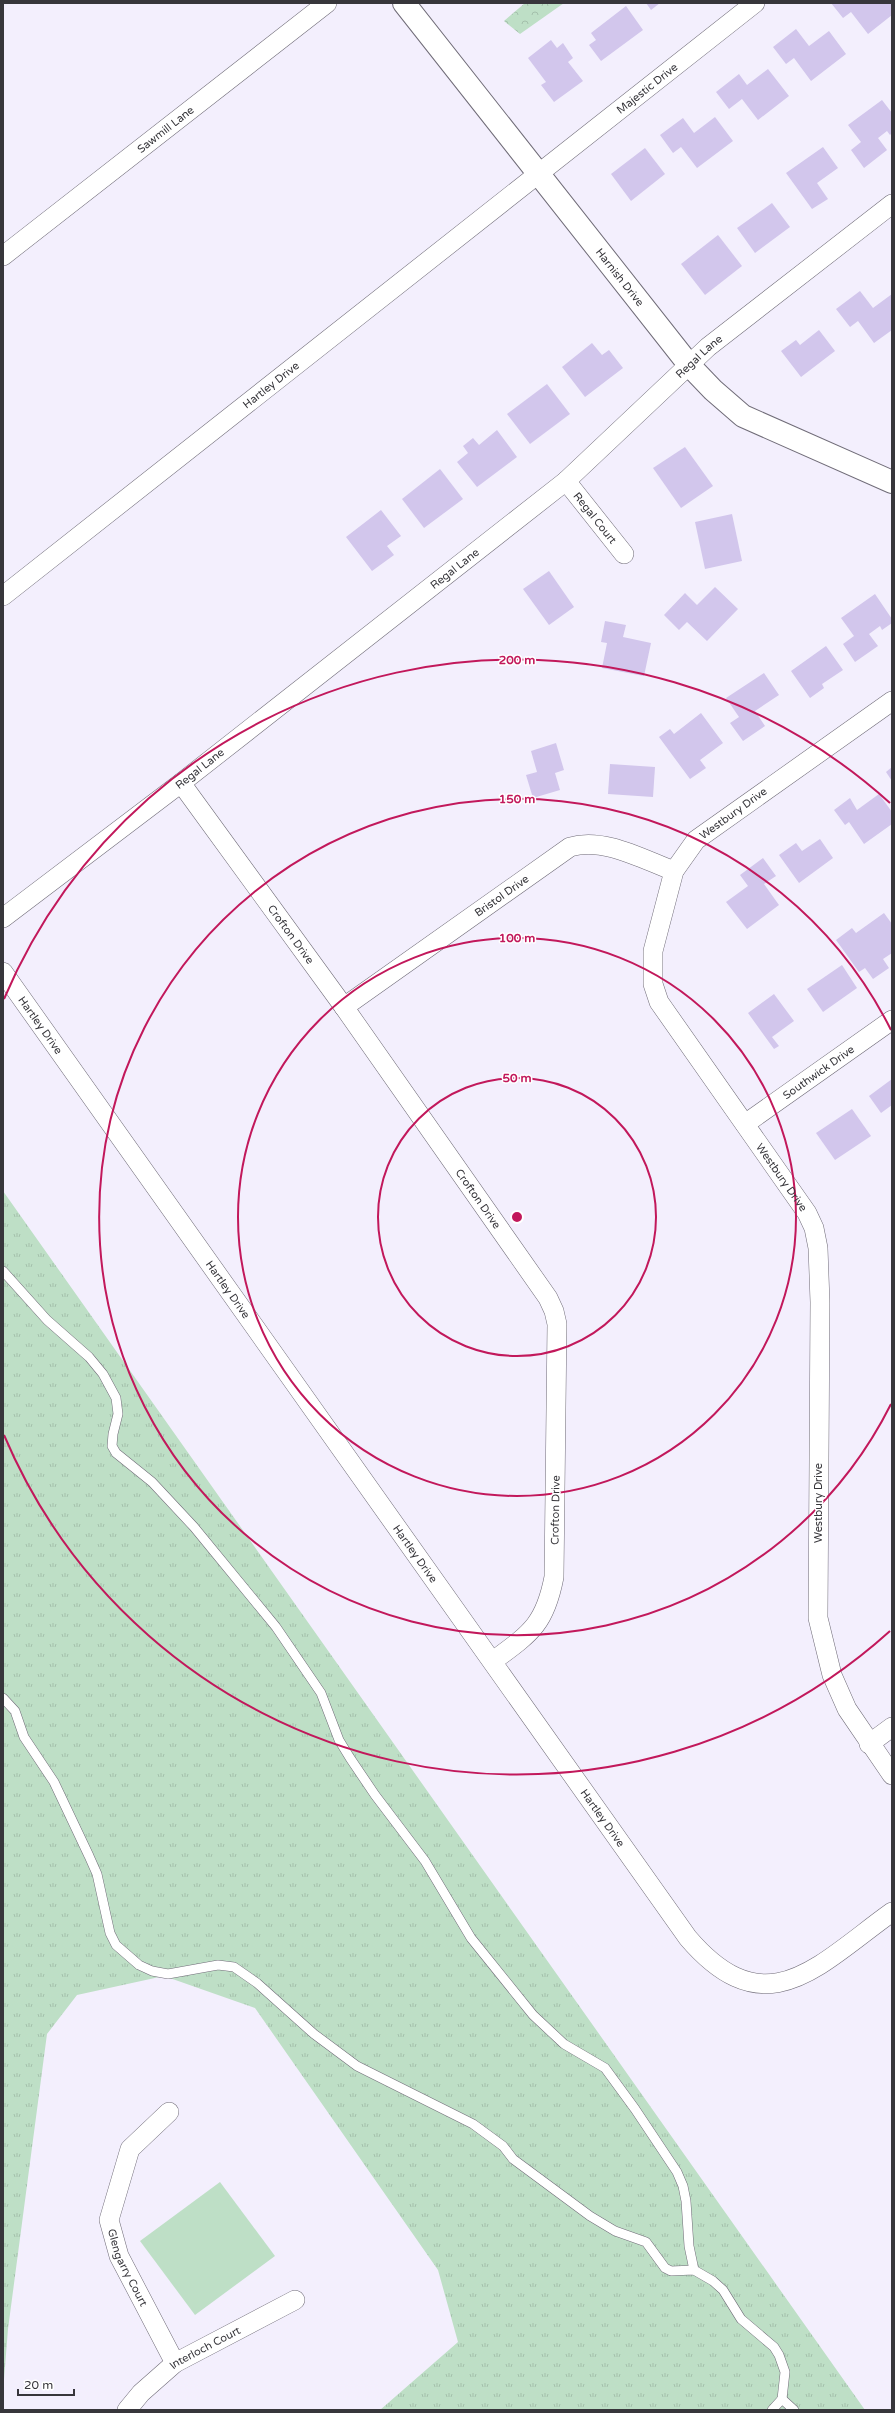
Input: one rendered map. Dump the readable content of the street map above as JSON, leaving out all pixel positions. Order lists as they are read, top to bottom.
{
  "streets": {
    "street": [
      "Majestic Drive",
      "Sawmill Lane",
      "Harnish Drive",
      "Regal Lane",
      "Hartley Drive",
      "Regal Court",
      "Westbury Drive",
      "Bristol Drive",
      "Crofton Drive",
      "Southwick Drive",
      "Glengarry Court",
      "Interloch Court"
    ]
  },
  "crossings": [
    ["Majestic Drive", "Harnish Drive"],
    ["Majestic Drive", "Hartley Drive"],
    ["Harnish Drive", "Regal Lane"],
    ["Harnish Drive", "Hartley Drive"],
    ["Regal Lane", "Regal Court"],
    ["Regal Lane", "Crofton Drive"],
    ["Hartley Drive", "Crofton Drive"],
    ["Westbury Drive", "Bristol Drive"],
    ["Westbury Drive", "Southwick Drive"],
    ["Bristol Drive", "Crofton Drive"],
    ["Glengarry Court", "Interloch Court"]
  ],
  "scale_bar": "20 m",
  "rings": [
    "200 m",
    "150 m",
    "100 m",
    "50 m"
  ]
}
